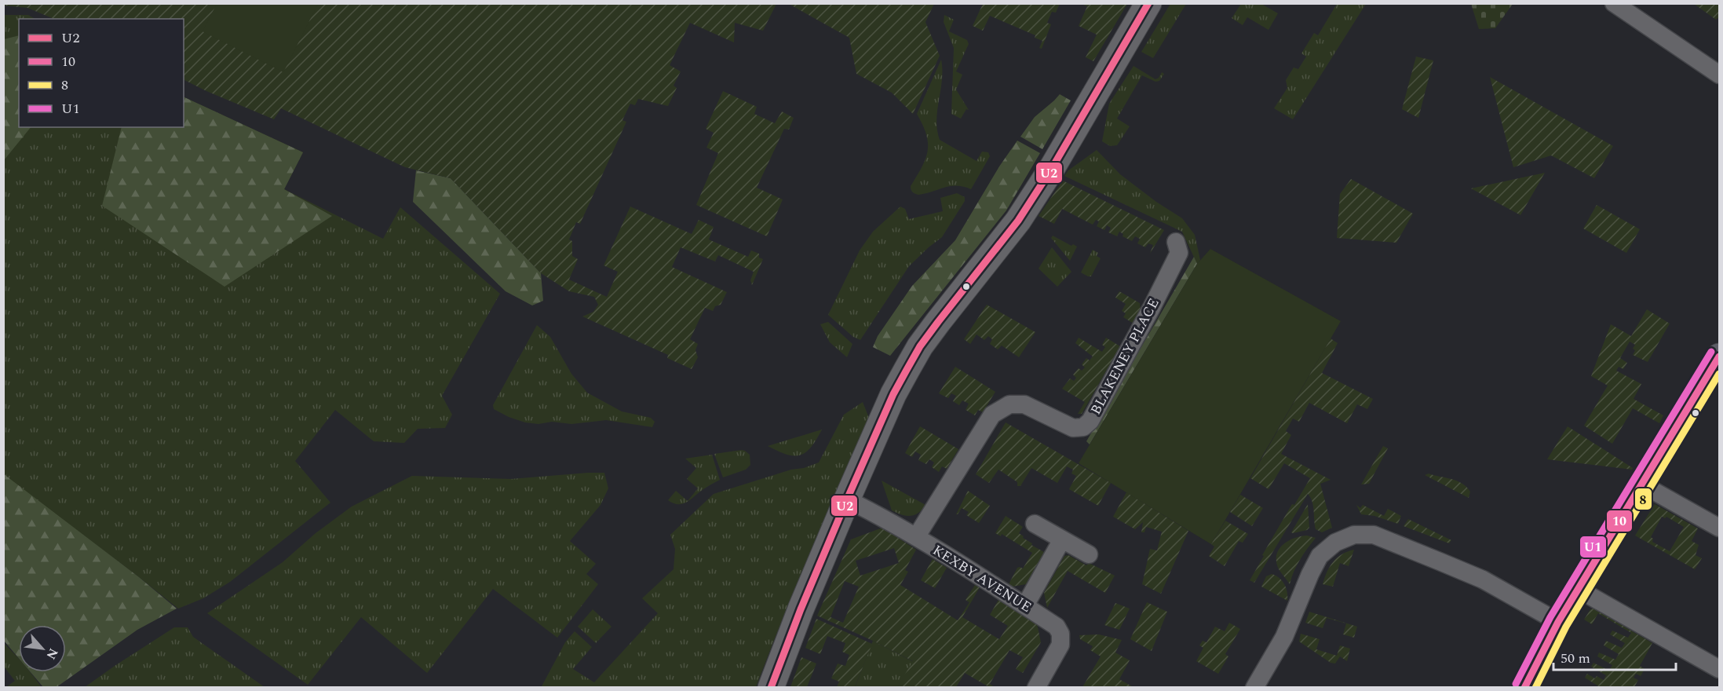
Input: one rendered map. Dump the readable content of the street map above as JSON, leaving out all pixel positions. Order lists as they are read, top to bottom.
{
  "streets": {
    "street": ["BLAKENEY PLACE", "KEXBY AVENUE"]
  },
  "crossings": [
    ["BLAKENEY PLACE", "KEXBY AVENUE"]
  ],
  "lines": [
    "transit line U2",
    "transit line U1",
    "transit line 10",
    "transit line 8"
  ],
  "legend": [
    "U2",
    "10",
    "8",
    "U1"
  ],
  "scale_bar": "50 m",
  "north": "bottom right"
}
